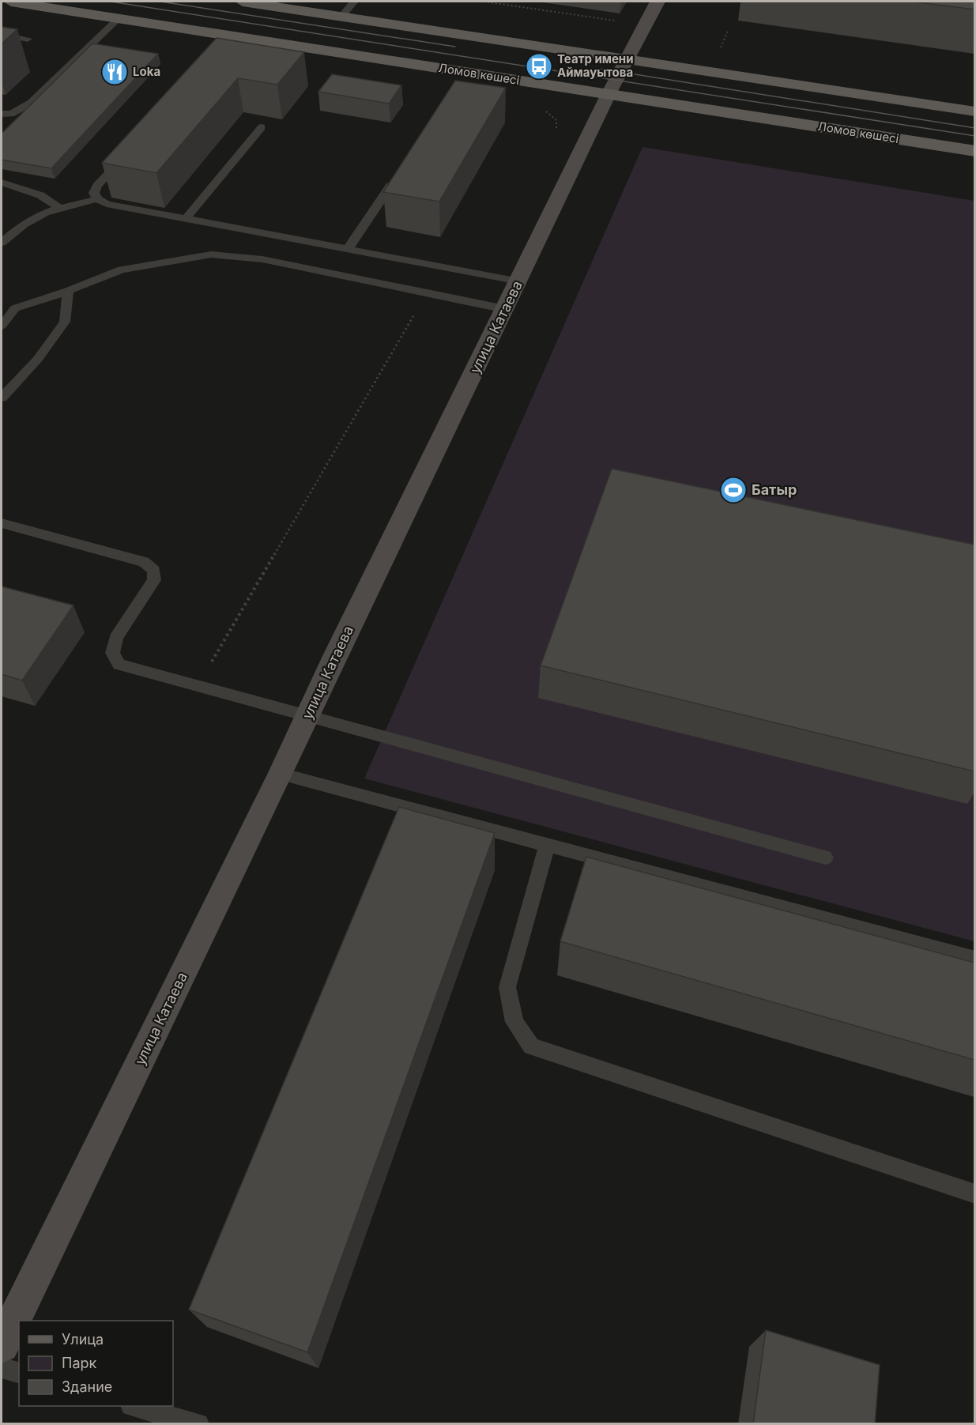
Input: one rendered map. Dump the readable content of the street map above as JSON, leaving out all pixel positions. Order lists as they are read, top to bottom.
{
  "streets": {
    "main road": ["Ломов көшесі"],
    "street": ["улица Катаева"]
  },
  "crossings": [
    ["Ломов көшесі", "улица Катаева"]
  ],
  "places": {
    "bus stop": ["Театр имени Аймауытова"],
    "restaurant": ["Loka"],
    "sports": ["Батыр"]
  },
  "legend": ["Улица", "Парк", "Здание"]
}
